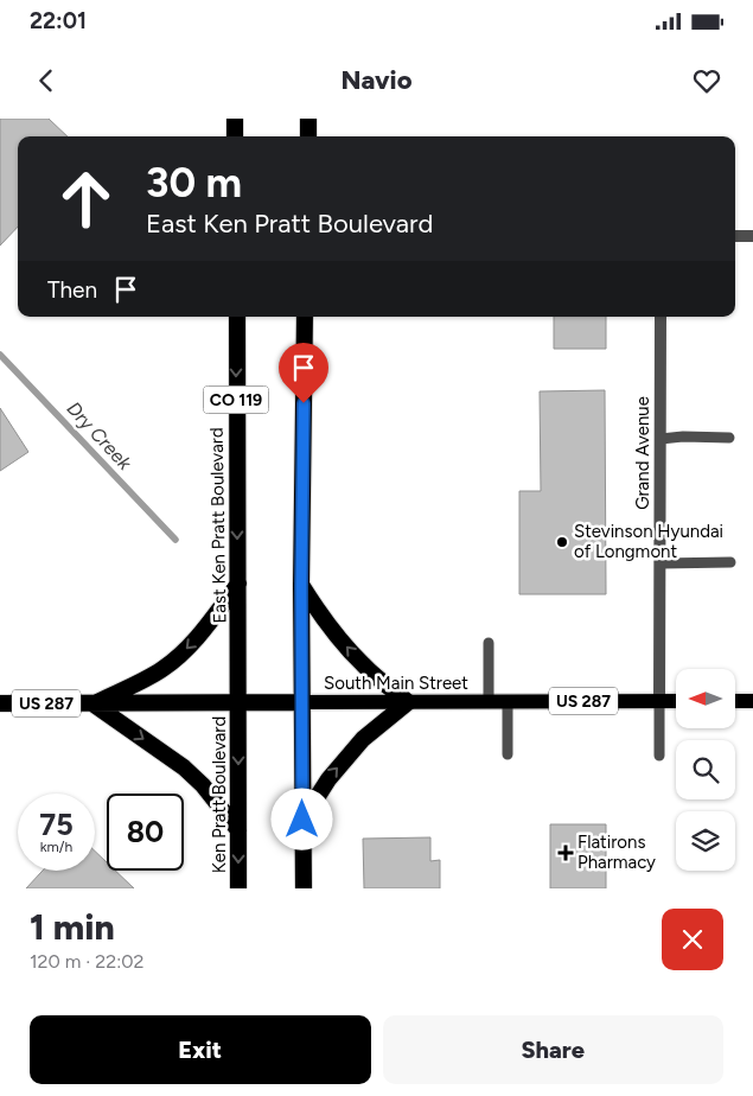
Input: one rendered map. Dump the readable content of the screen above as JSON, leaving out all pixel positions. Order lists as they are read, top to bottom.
{
  "streets": {
    "highway": [
      "CO 119",
      "East Ken Pratt Boulevard",
      "South Main Street",
      "US 287",
      "Ken Pratt Boulevard"
    ],
    "street": ["Grand Avenue"]
  },
  "crossings": [
    ["Grand Avenue", "South Main Street"],
    ["East Ken Pratt Boulevard", "South Main Street"],
    ["East Ken Pratt Boulevard", "Ken Pratt Boulevard"],
    ["South Main Street", "Ken Pratt Boulevard"]
  ],
  "water": ["Dry Creek"],
  "places": {
    "other": ["Stevinson Hyundai of Longmont"],
    "health": ["Flatirons Pharmacy"]
  },
  "north": "left",
  "page": {
    "status": "22:01",
    "header": "Navio",
    "turn": ["30 m", "East Ken Pratt Boulevard"],
    "then": "Then",
    "speed": "75 km/h",
    "limit": "80",
    "heading": ["1 min", "120 m · 22:02"],
    "buttons": ["Exit", "Share"]
  }
}
